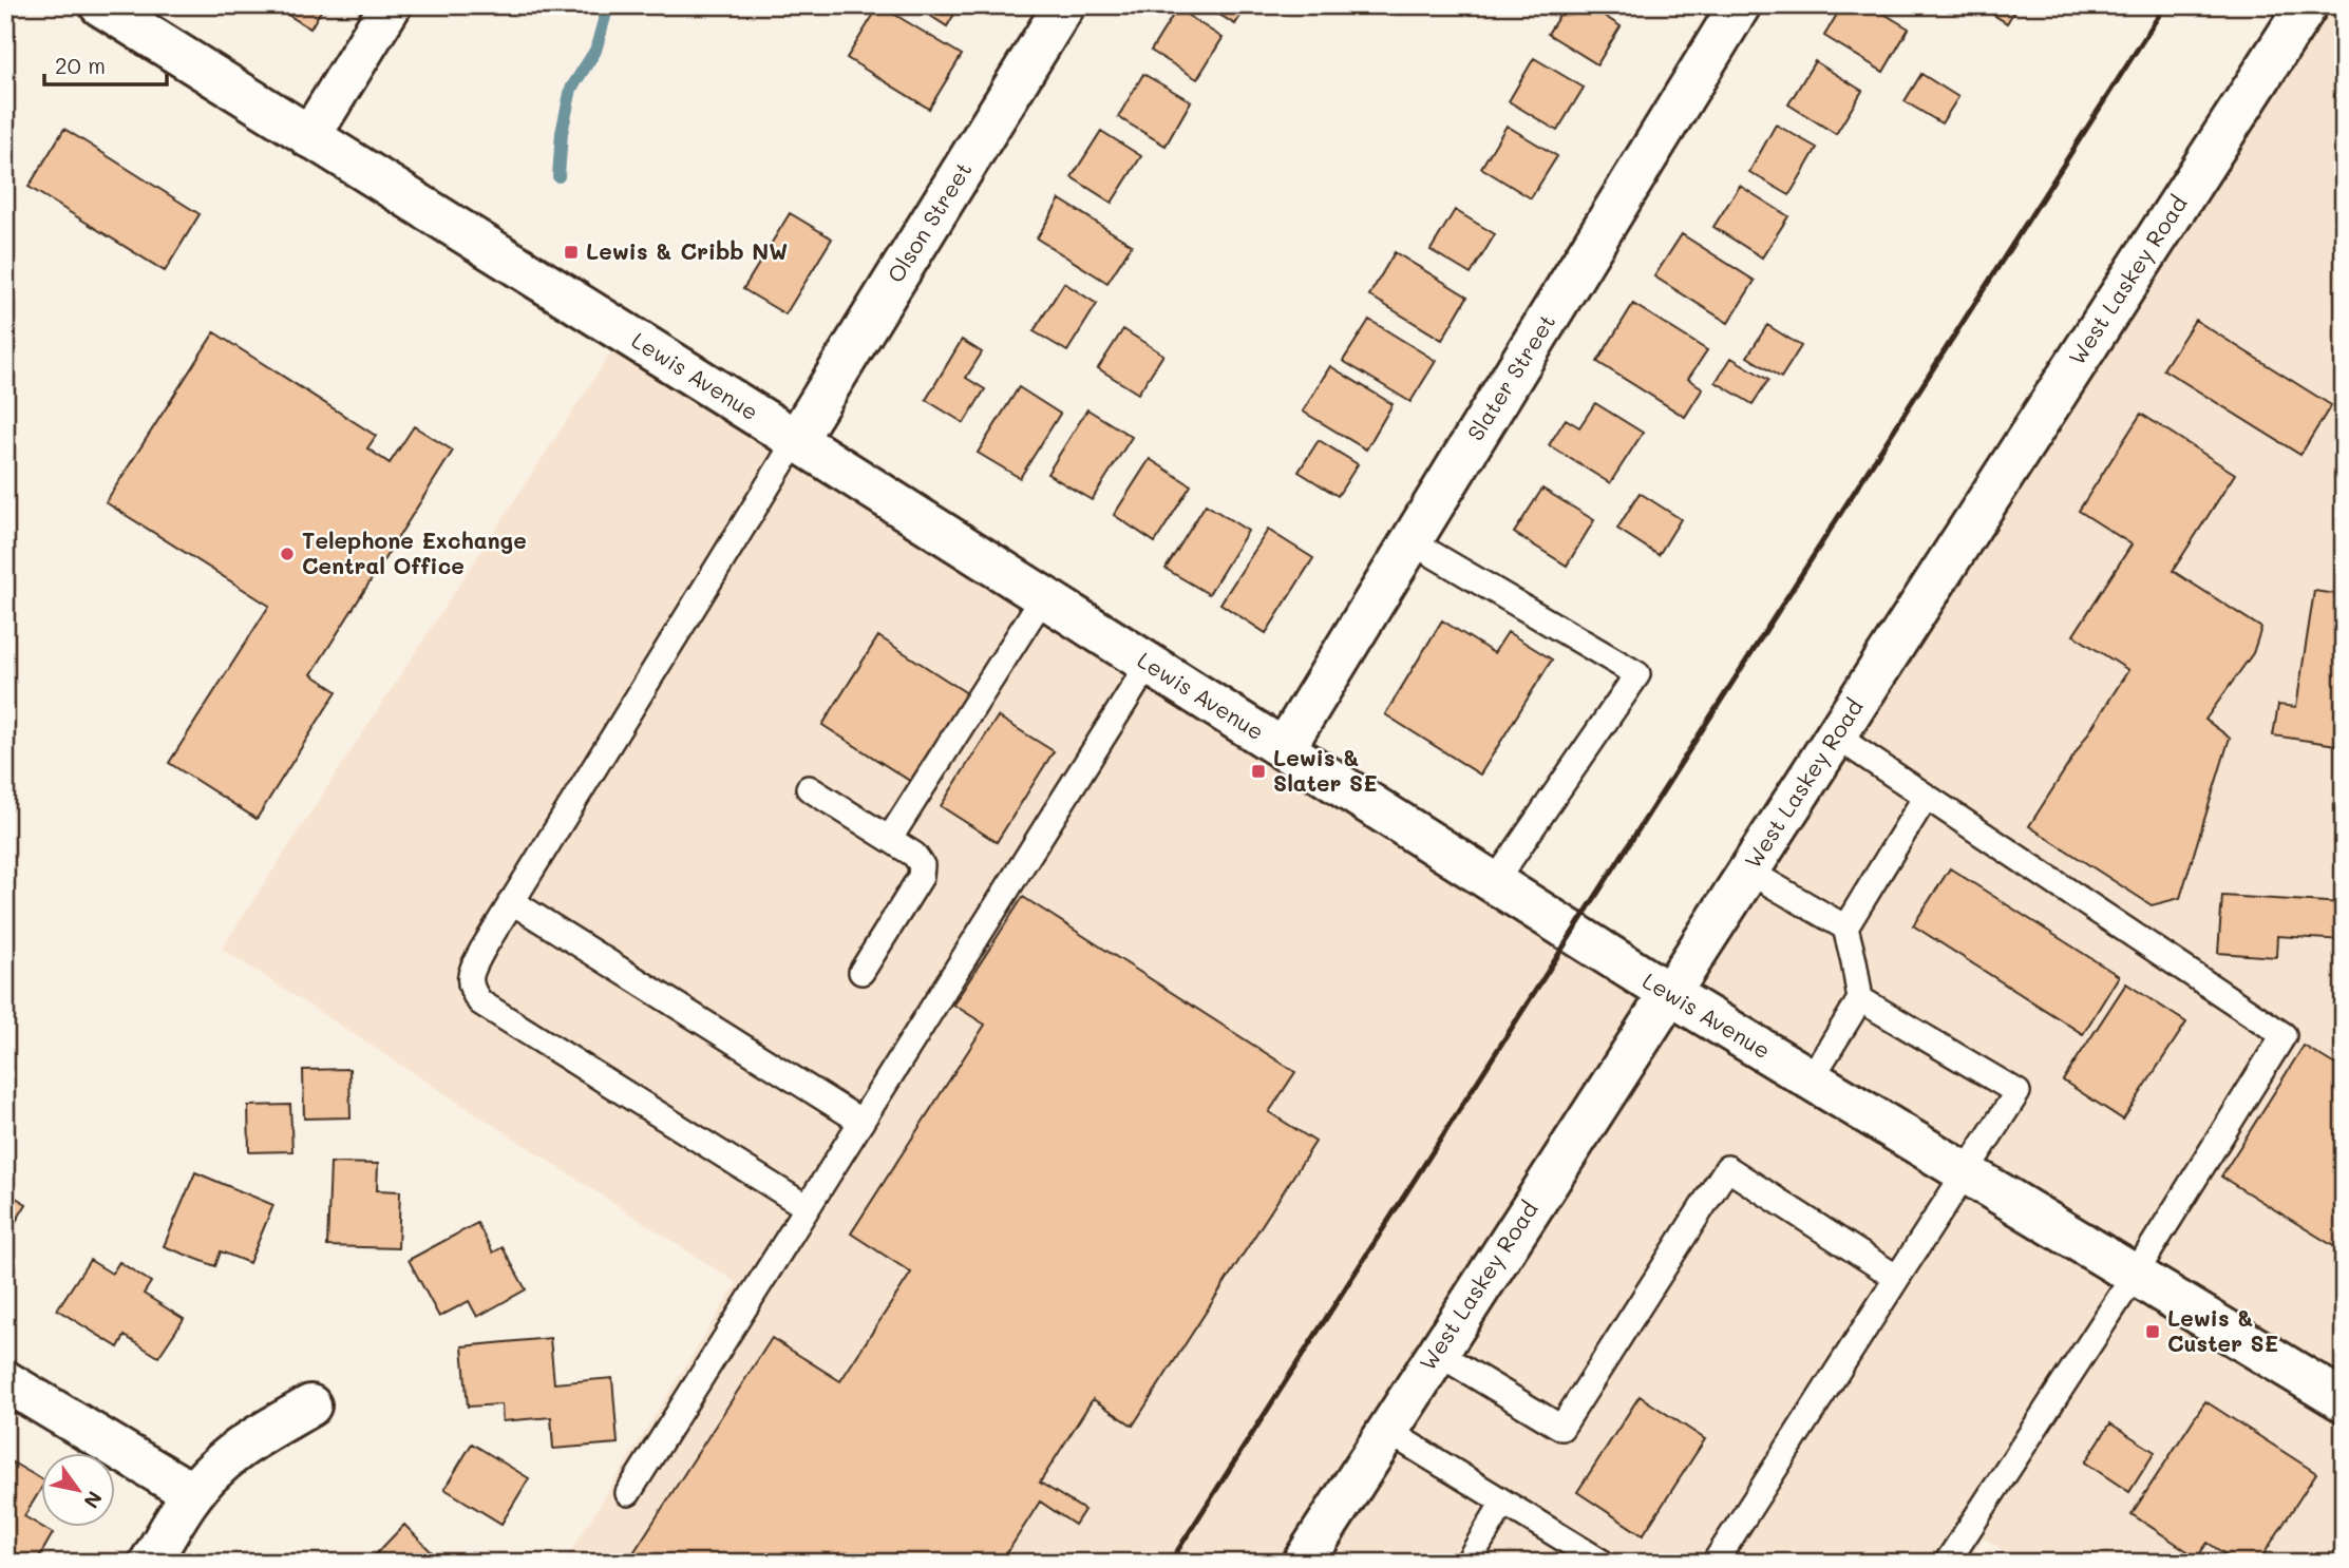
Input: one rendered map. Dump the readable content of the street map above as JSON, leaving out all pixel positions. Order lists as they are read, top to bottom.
{
  "streets": {
    "main road": [
      "Olson Street",
      "West Laskey Road",
      "Lewis Avenue",
      "Slater Street"
    ]
  },
  "crossings": [
    ["Olson Street", "Lewis Avenue"],
    ["West Laskey Road", "Lewis Avenue"],
    ["Lewis Avenue", "Slater Street"]
  ],
  "places": {
    "transit": ["Lewis & Cribb NW", "Lewis & Slater SE", "Lewis & Custer SE"],
    "other": ["Telephone Exchange Central Office"]
  },
  "scale_bar": "20 m",
  "north": "bottom right"
}
